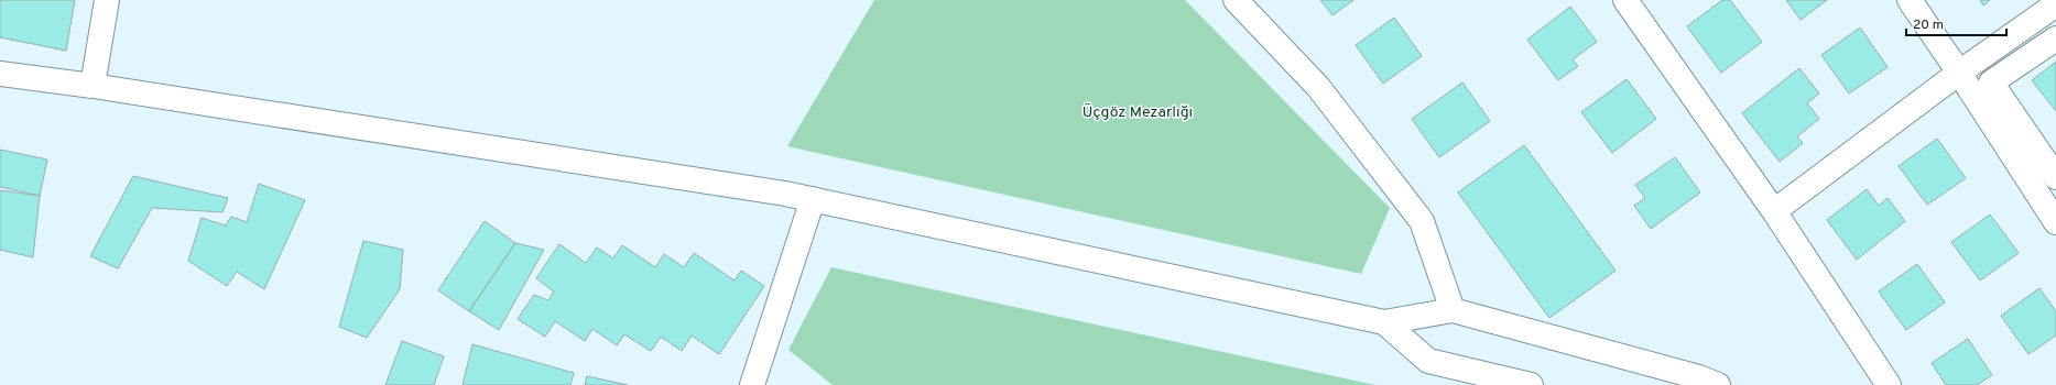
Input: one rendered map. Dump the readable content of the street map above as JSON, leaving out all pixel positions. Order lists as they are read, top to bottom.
{
  "parks": ["Üçgöz Mezarlığı"],
  "scale_bar": "20 m"
}
